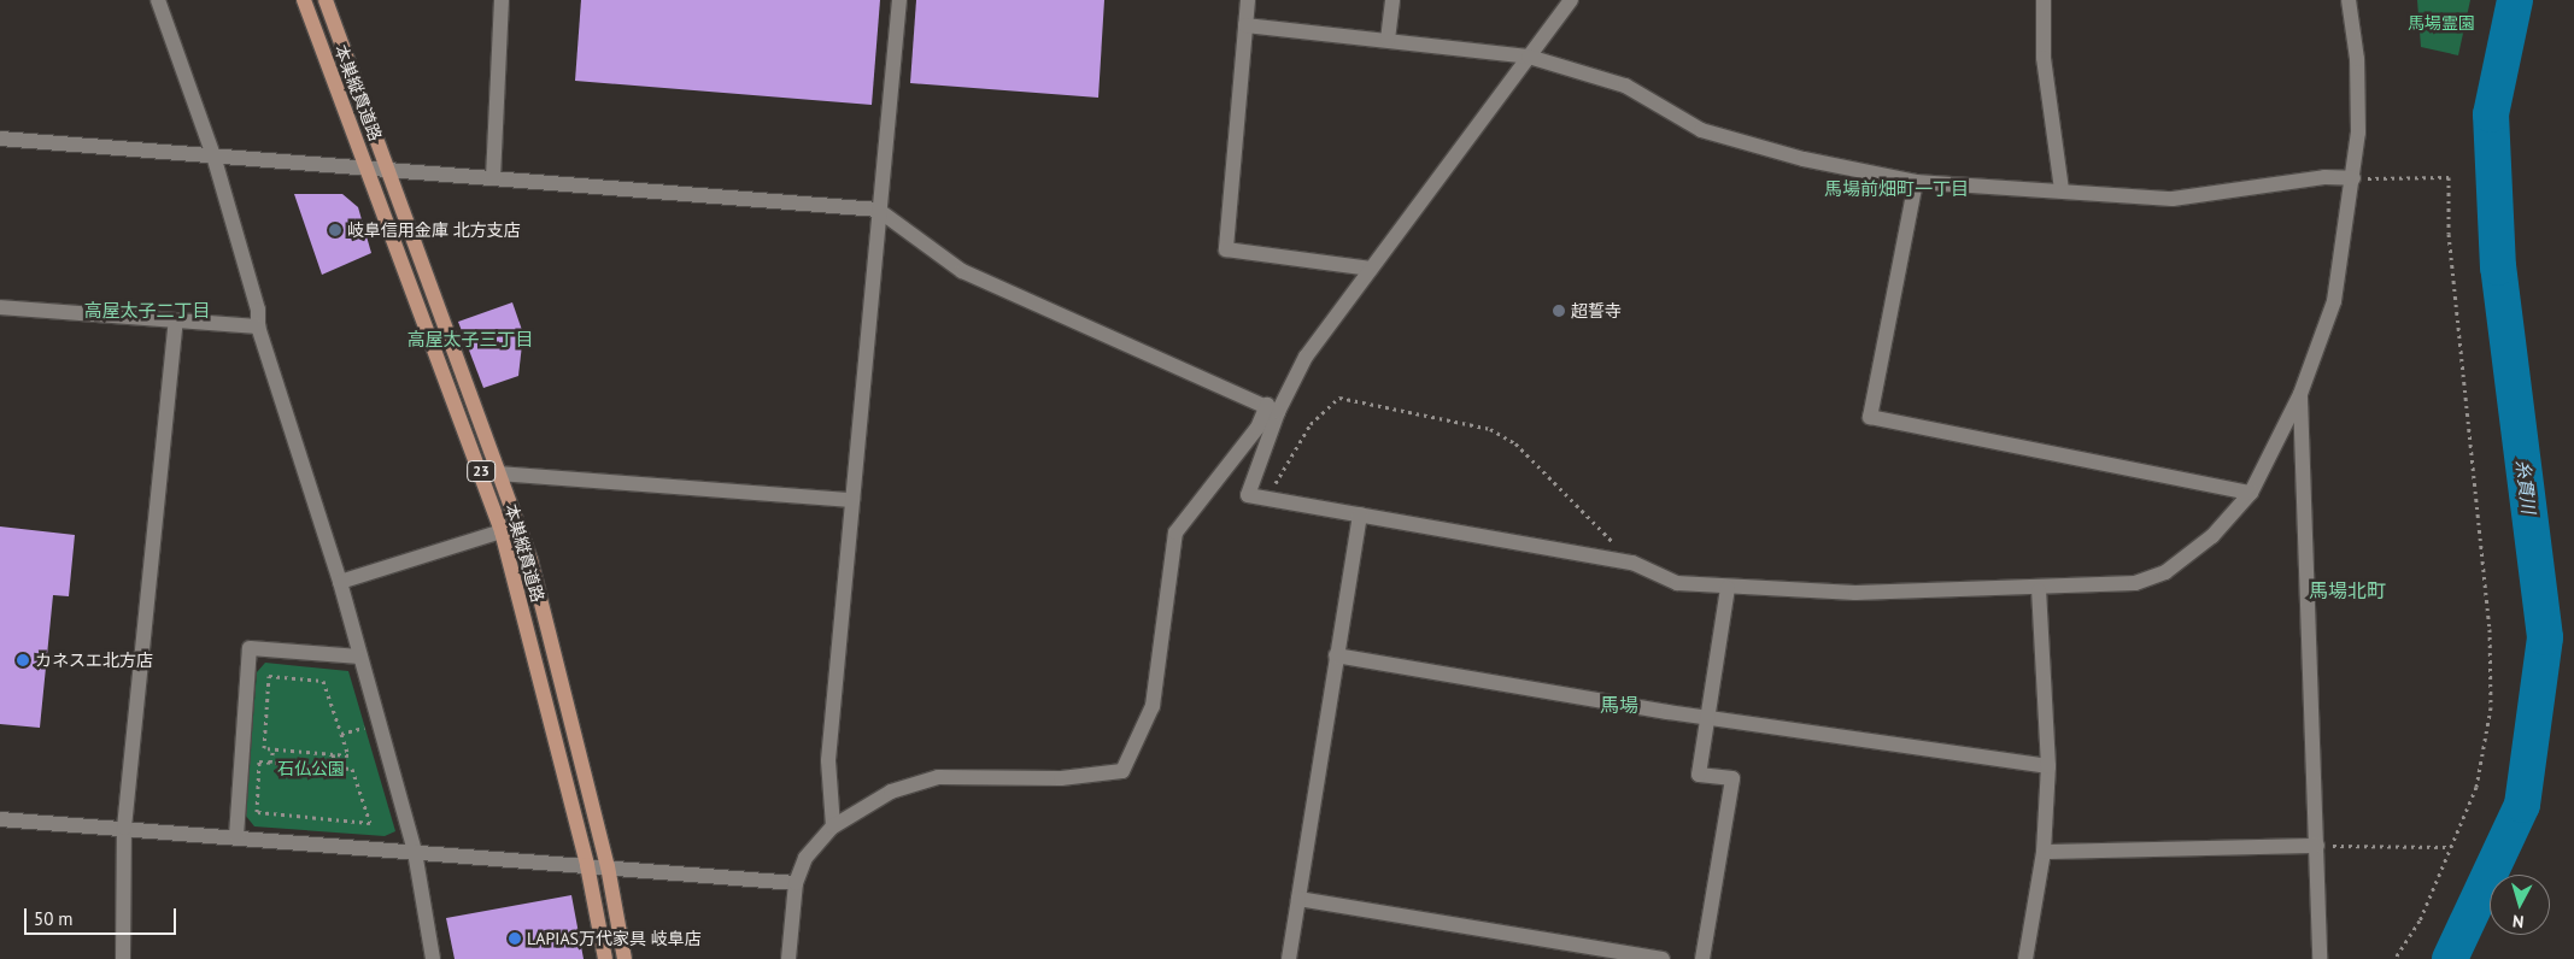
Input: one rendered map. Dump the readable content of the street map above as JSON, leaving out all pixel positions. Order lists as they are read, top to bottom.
{
  "streets": {
    "main road": ["本巣縦貫道路", "23"]
  },
  "districts": [
    "馬場前畑町一丁目",
    "高屋太子二丁目",
    "高屋太子三丁目",
    "馬場北町",
    "馬場"
  ],
  "water": ["糸貫川"],
  "parks": ["馬場霊園", "石仏公園"],
  "places": [
    "岐阜信用金庫 北方支店",
    "超誓寺",
    "カネスエ北方店",
    "LAPIAS万代家具 岐阜店"
  ],
  "scale_bar": "50 m",
  "north": "bottom"
}
